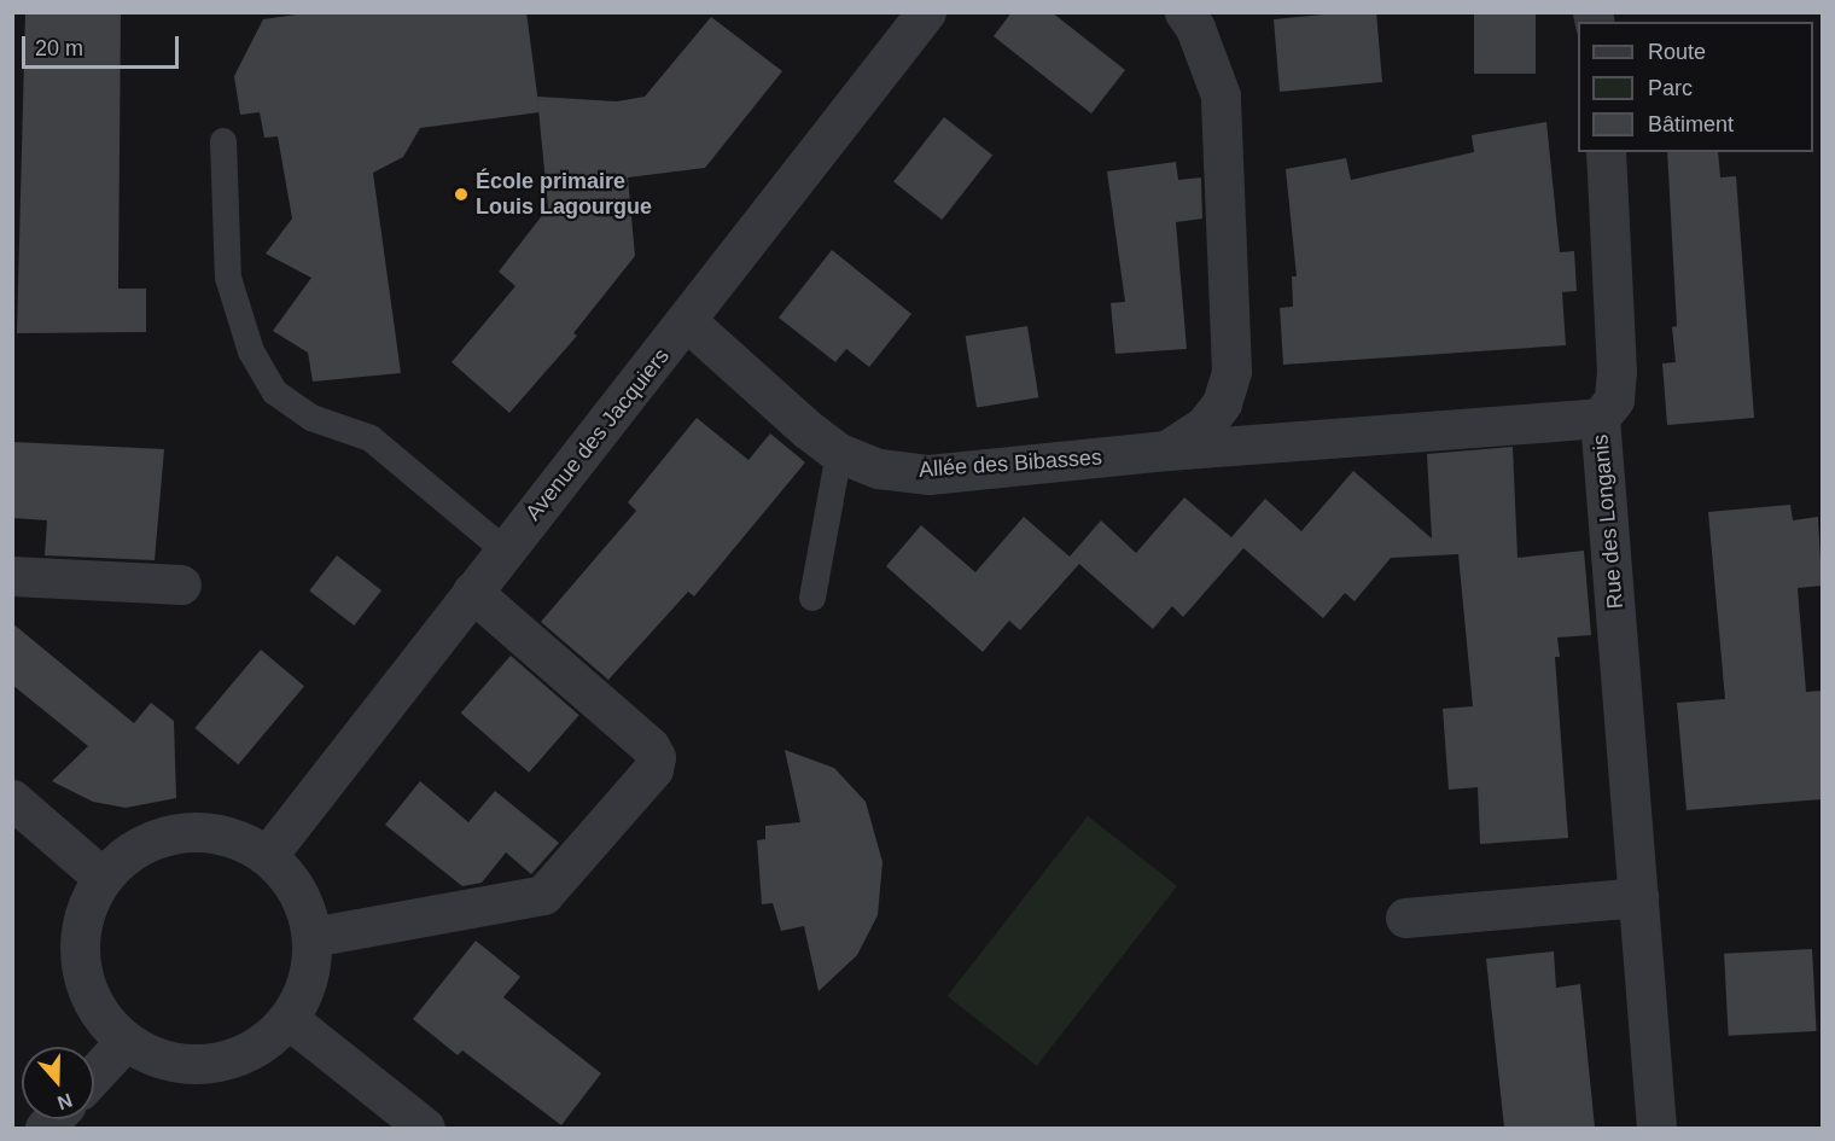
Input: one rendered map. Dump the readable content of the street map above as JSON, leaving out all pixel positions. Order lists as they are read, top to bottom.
{
  "streets": {
    "street": ["Avenue des Jacquiers", "Allée des Bibasses", "Rue des Longanis"]
  },
  "crossings": [
    ["Avenue des Jacquiers", "Allée des Bibasses"],
    ["Allée des Bibasses", "Rue des Longanis"]
  ],
  "places": ["École primaire Louis Lagourgue"],
  "legend": ["Route", "Parc", "Bâtiment"],
  "scale_bar": "20 m",
  "north": "bottom"
}
